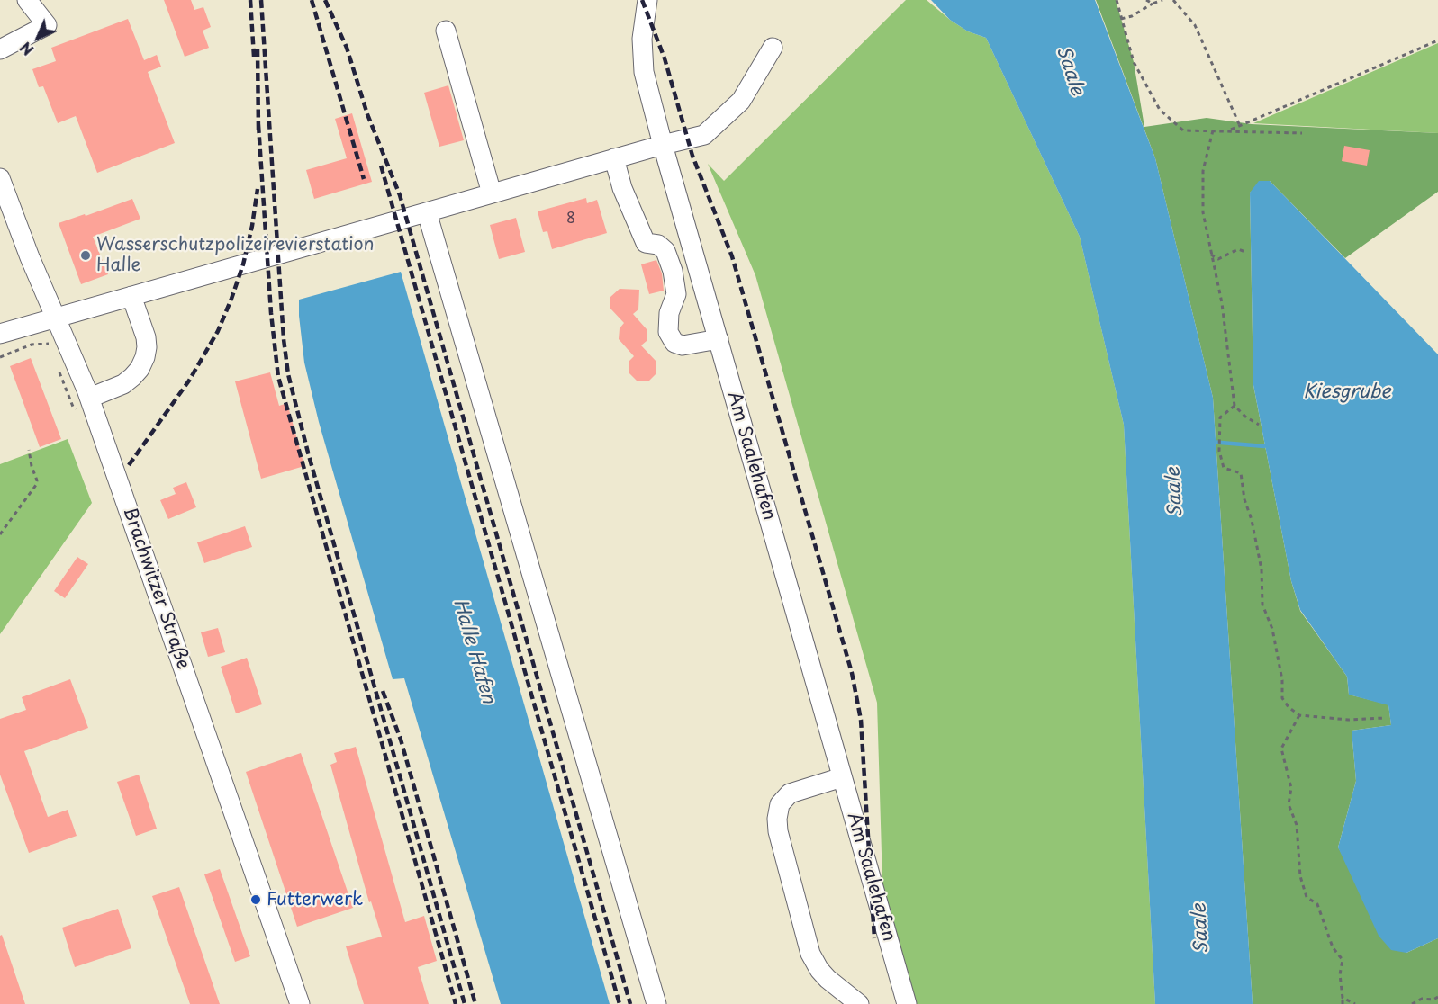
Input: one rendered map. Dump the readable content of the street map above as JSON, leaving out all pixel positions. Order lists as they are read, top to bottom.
{
  "streets": {
    "street": ["Am Saalehafen", "Brachwitzer Straße"]
  },
  "water": ["Saale", "Kiesgrube", "Halle Hafen"],
  "places": ["Wasserschutzpolizeirevierstation Halle", "Futterwerk"],
  "house_numbers": ["8"],
  "north": "bottom left"
}
